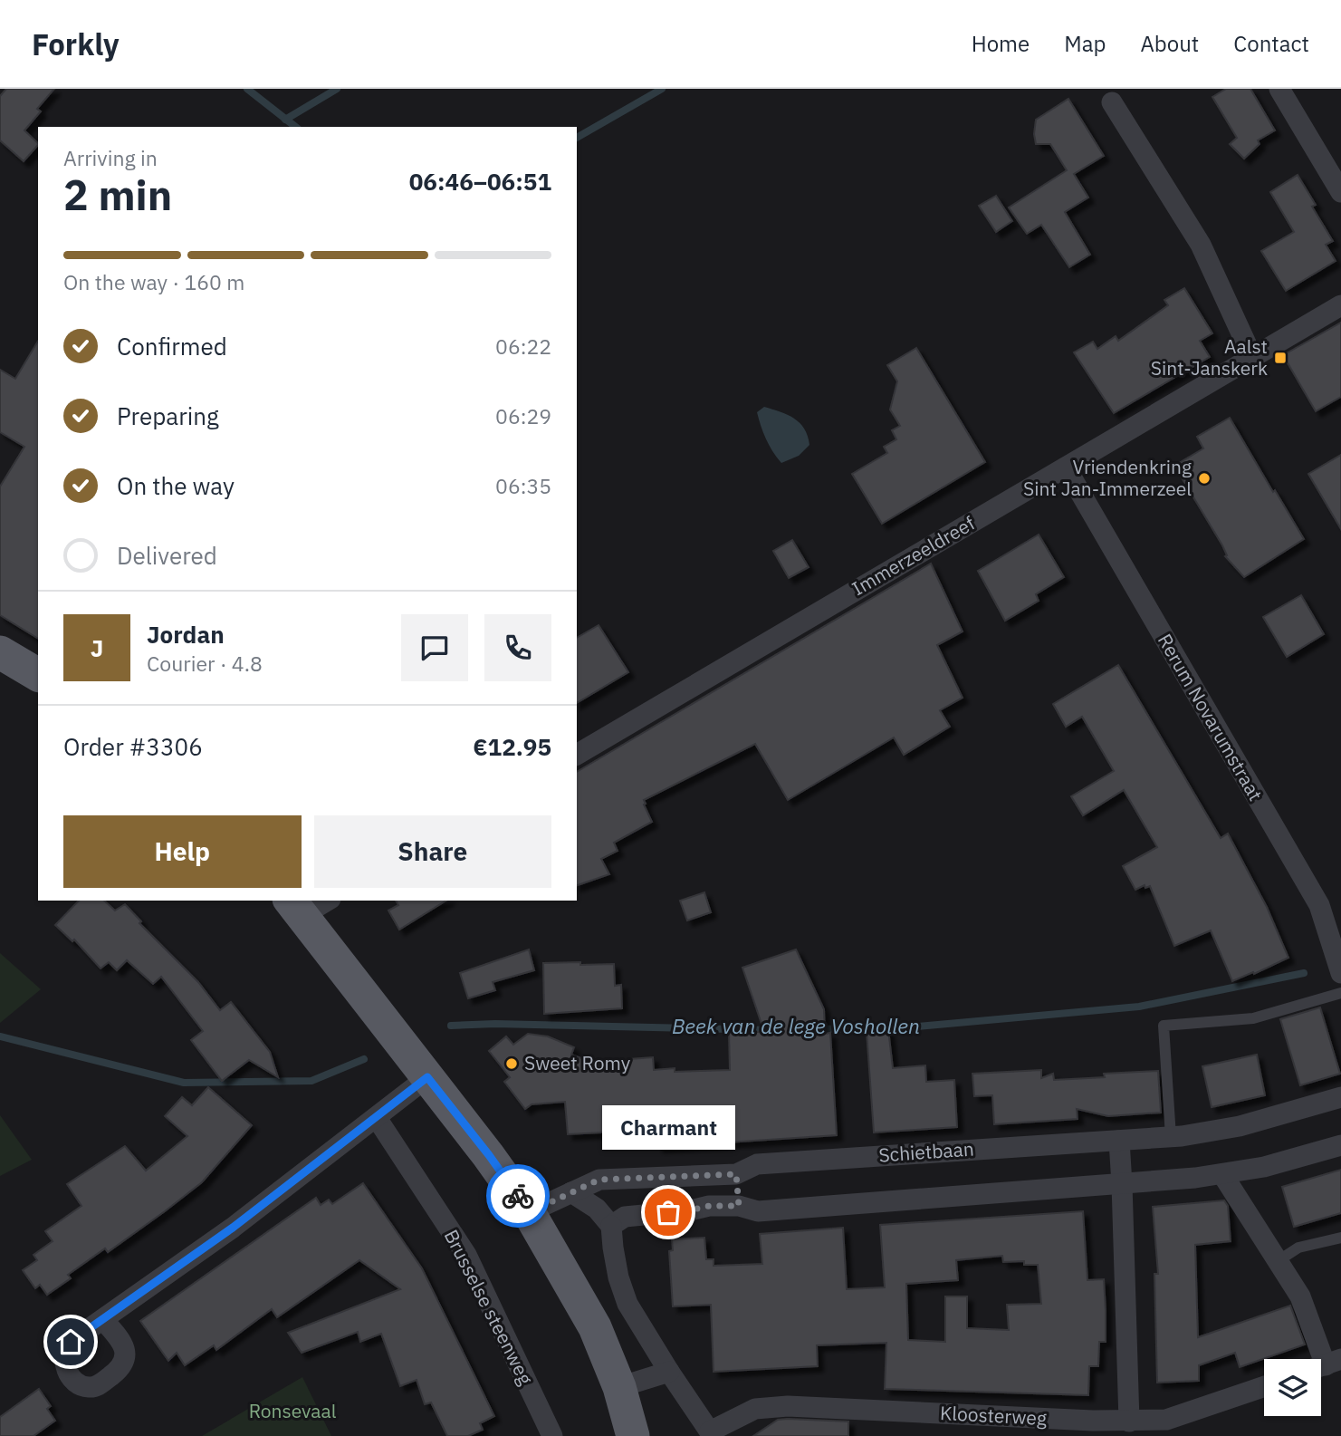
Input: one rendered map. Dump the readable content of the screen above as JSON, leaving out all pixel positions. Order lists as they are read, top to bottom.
{
  "streets": {
    "street": [
      "Immerzeeldreef",
      "Rerum Novarumstraat",
      "Schietbaan",
      "Brusselse steenweg",
      "Kloosterweg"
    ]
  },
  "crossings": [
    ["Immerzeeldreef", "Rerum Novarumstraat"]
  ],
  "water": ["Beek van de lege Voshollen"],
  "parks": ["Ronsevaal"],
  "places": {
    "transit": ["Aalst Sint-Janskerk"],
    "other": ["Vriendenkring Sint Jan-Immerzeel", "Sweet Romy", "Charmant"]
  },
  "page": {
    "header": "Forkly",
    "nav": [
      "Home",
      "Map",
      "About",
      "Contact"
    ],
    "heading": ["2 min", "Arriving in", "06:46–06:51"],
    "panel": [
      "Jordan",
      "Courier · 4.8",
      "Order #3306",
      "€12.95"
    ],
    "bar": "On the way · 160 m",
    "list": [
      ["Confirmed", "06:22"],
      ["Preparing", "06:29"],
      ["On the way", "06:35"],
      "Delivered"
    ],
    "round": "J",
    "buttons": ["Help", "Share"],
    "bubble": "Charmant"
  }
}
